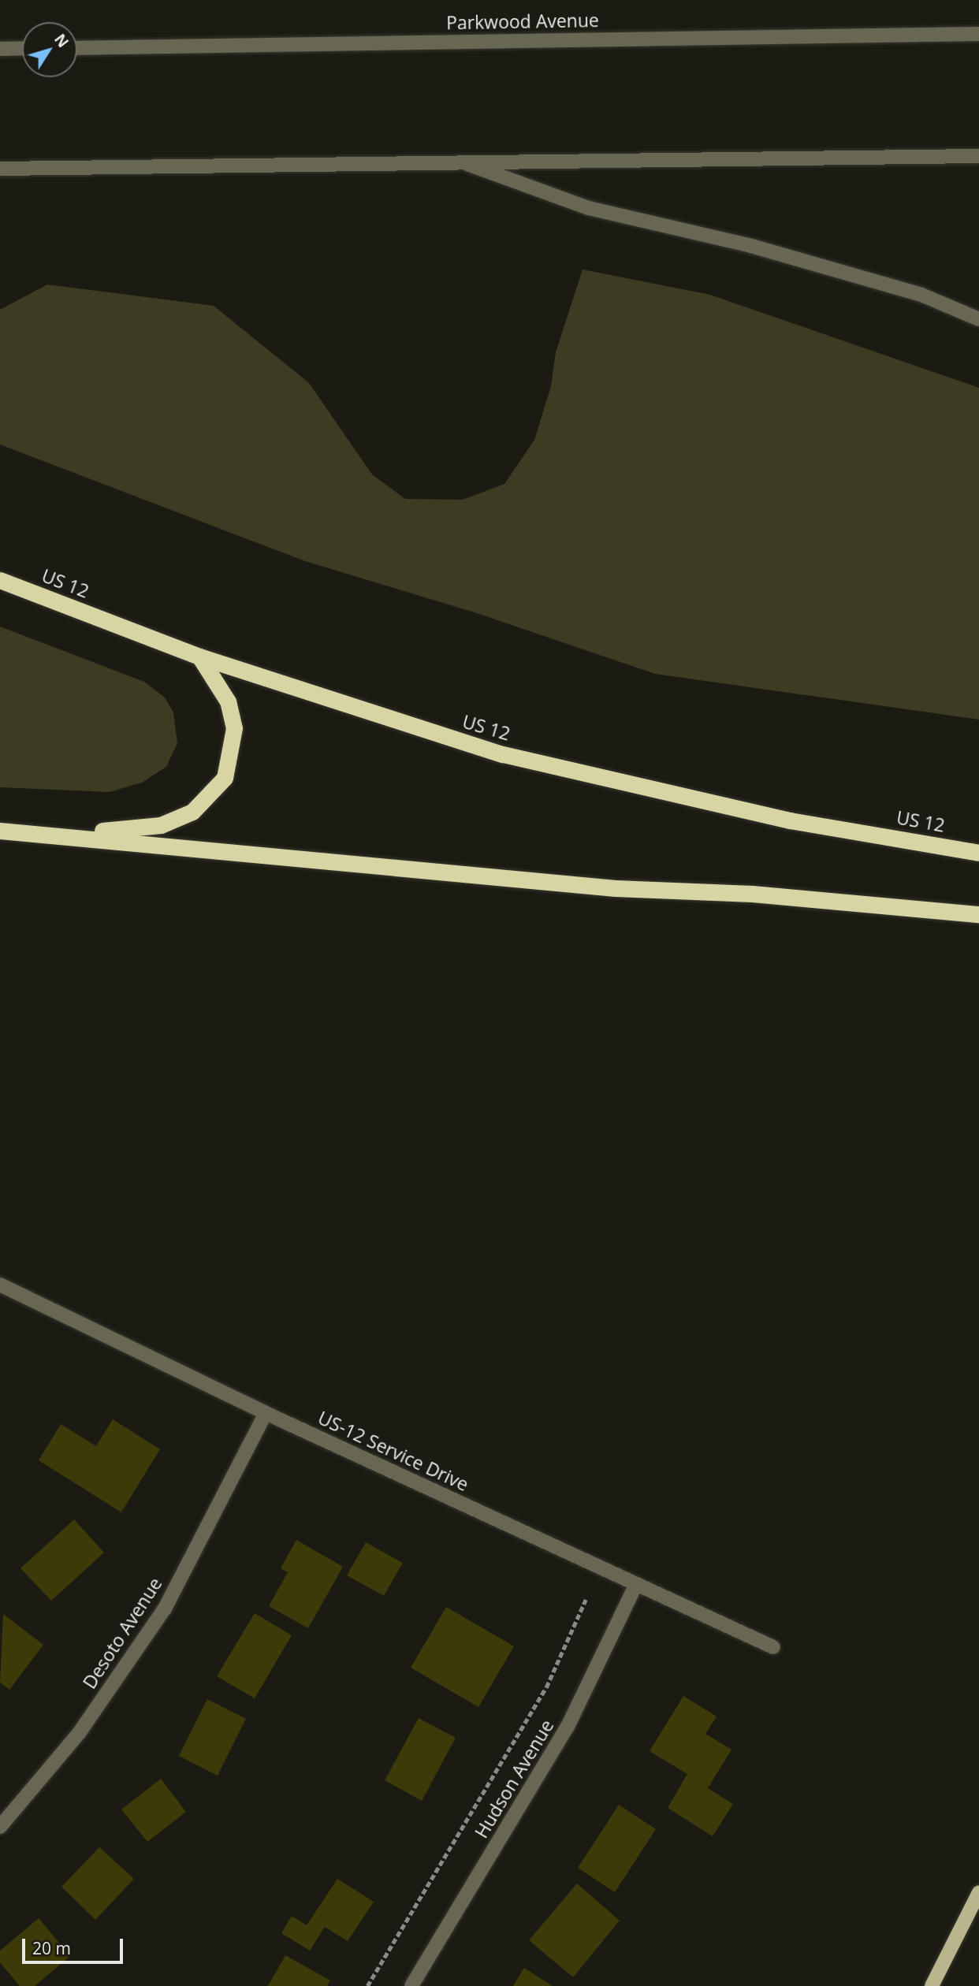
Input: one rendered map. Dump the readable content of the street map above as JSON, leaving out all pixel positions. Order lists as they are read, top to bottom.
{
  "streets": {
    "highway": ["US 12"],
    "street": [
      "Parkwood Avenue",
      "US-12 Service Drive",
      "Desoto Avenue",
      "Hudson Avenue"
    ]
  },
  "crossings": [
    ["US-12 Service Drive", "Desoto Avenue"],
    ["US-12 Service Drive", "Hudson Avenue"]
  ],
  "scale_bar": "20 m",
  "north": "top right"
}
